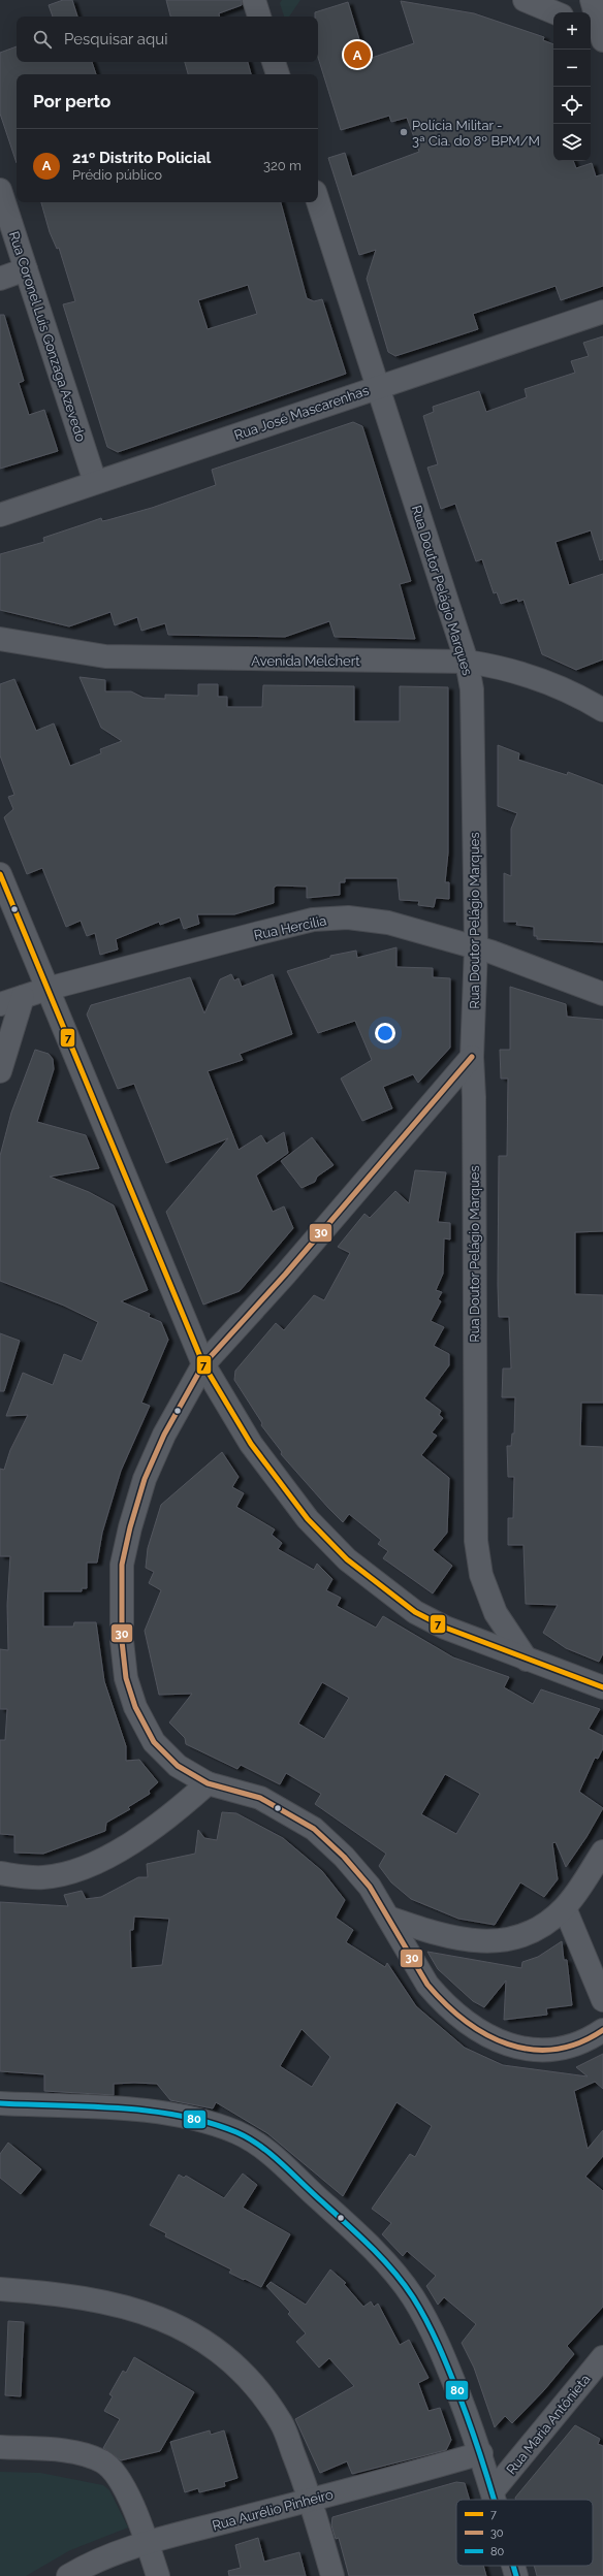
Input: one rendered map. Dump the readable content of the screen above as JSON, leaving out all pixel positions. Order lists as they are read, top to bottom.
{
  "streets": {
    "street": [
      "Rua Coronel Luis Gonzaga Azevedo",
      "Rua José Mascarenhas",
      "Rua Doutor Pelágio Marques",
      "Avenida Melchert",
      "Rua Hercilia",
      "Rua Maria Antônieta",
      "Rua Aurélio Pinheiro"
    ]
  },
  "crossings": [
    ["Rua Coronel Luis Gonzaga Azevedo", "Rua José Mascarenhas"],
    ["Rua José Mascarenhas", "Rua Doutor Pelágio Marques"],
    ["Rua Doutor Pelágio Marques", "Avenida Melchert"],
    ["Rua Doutor Pelágio Marques", "Rua Hercilia"]
  ],
  "places": ["Polícia Militar - 3ª Cia. do 8º BPM/M"],
  "lines": ["transit line 7", "transit line 30", "transit line 80"],
  "legend": ["7", "30", "80"],
  "page": {
    "map_buttons": ["+", "−"],
    "search": "Pesquisar aqui",
    "pins": "A",
    "heading": "Por perto",
    "list": [
      {
        "mark": "A",
        "name": "21º Distrito Policial",
        "note": "Prédio público",
        "value": "320 m"
      }
    ]
  }
}
